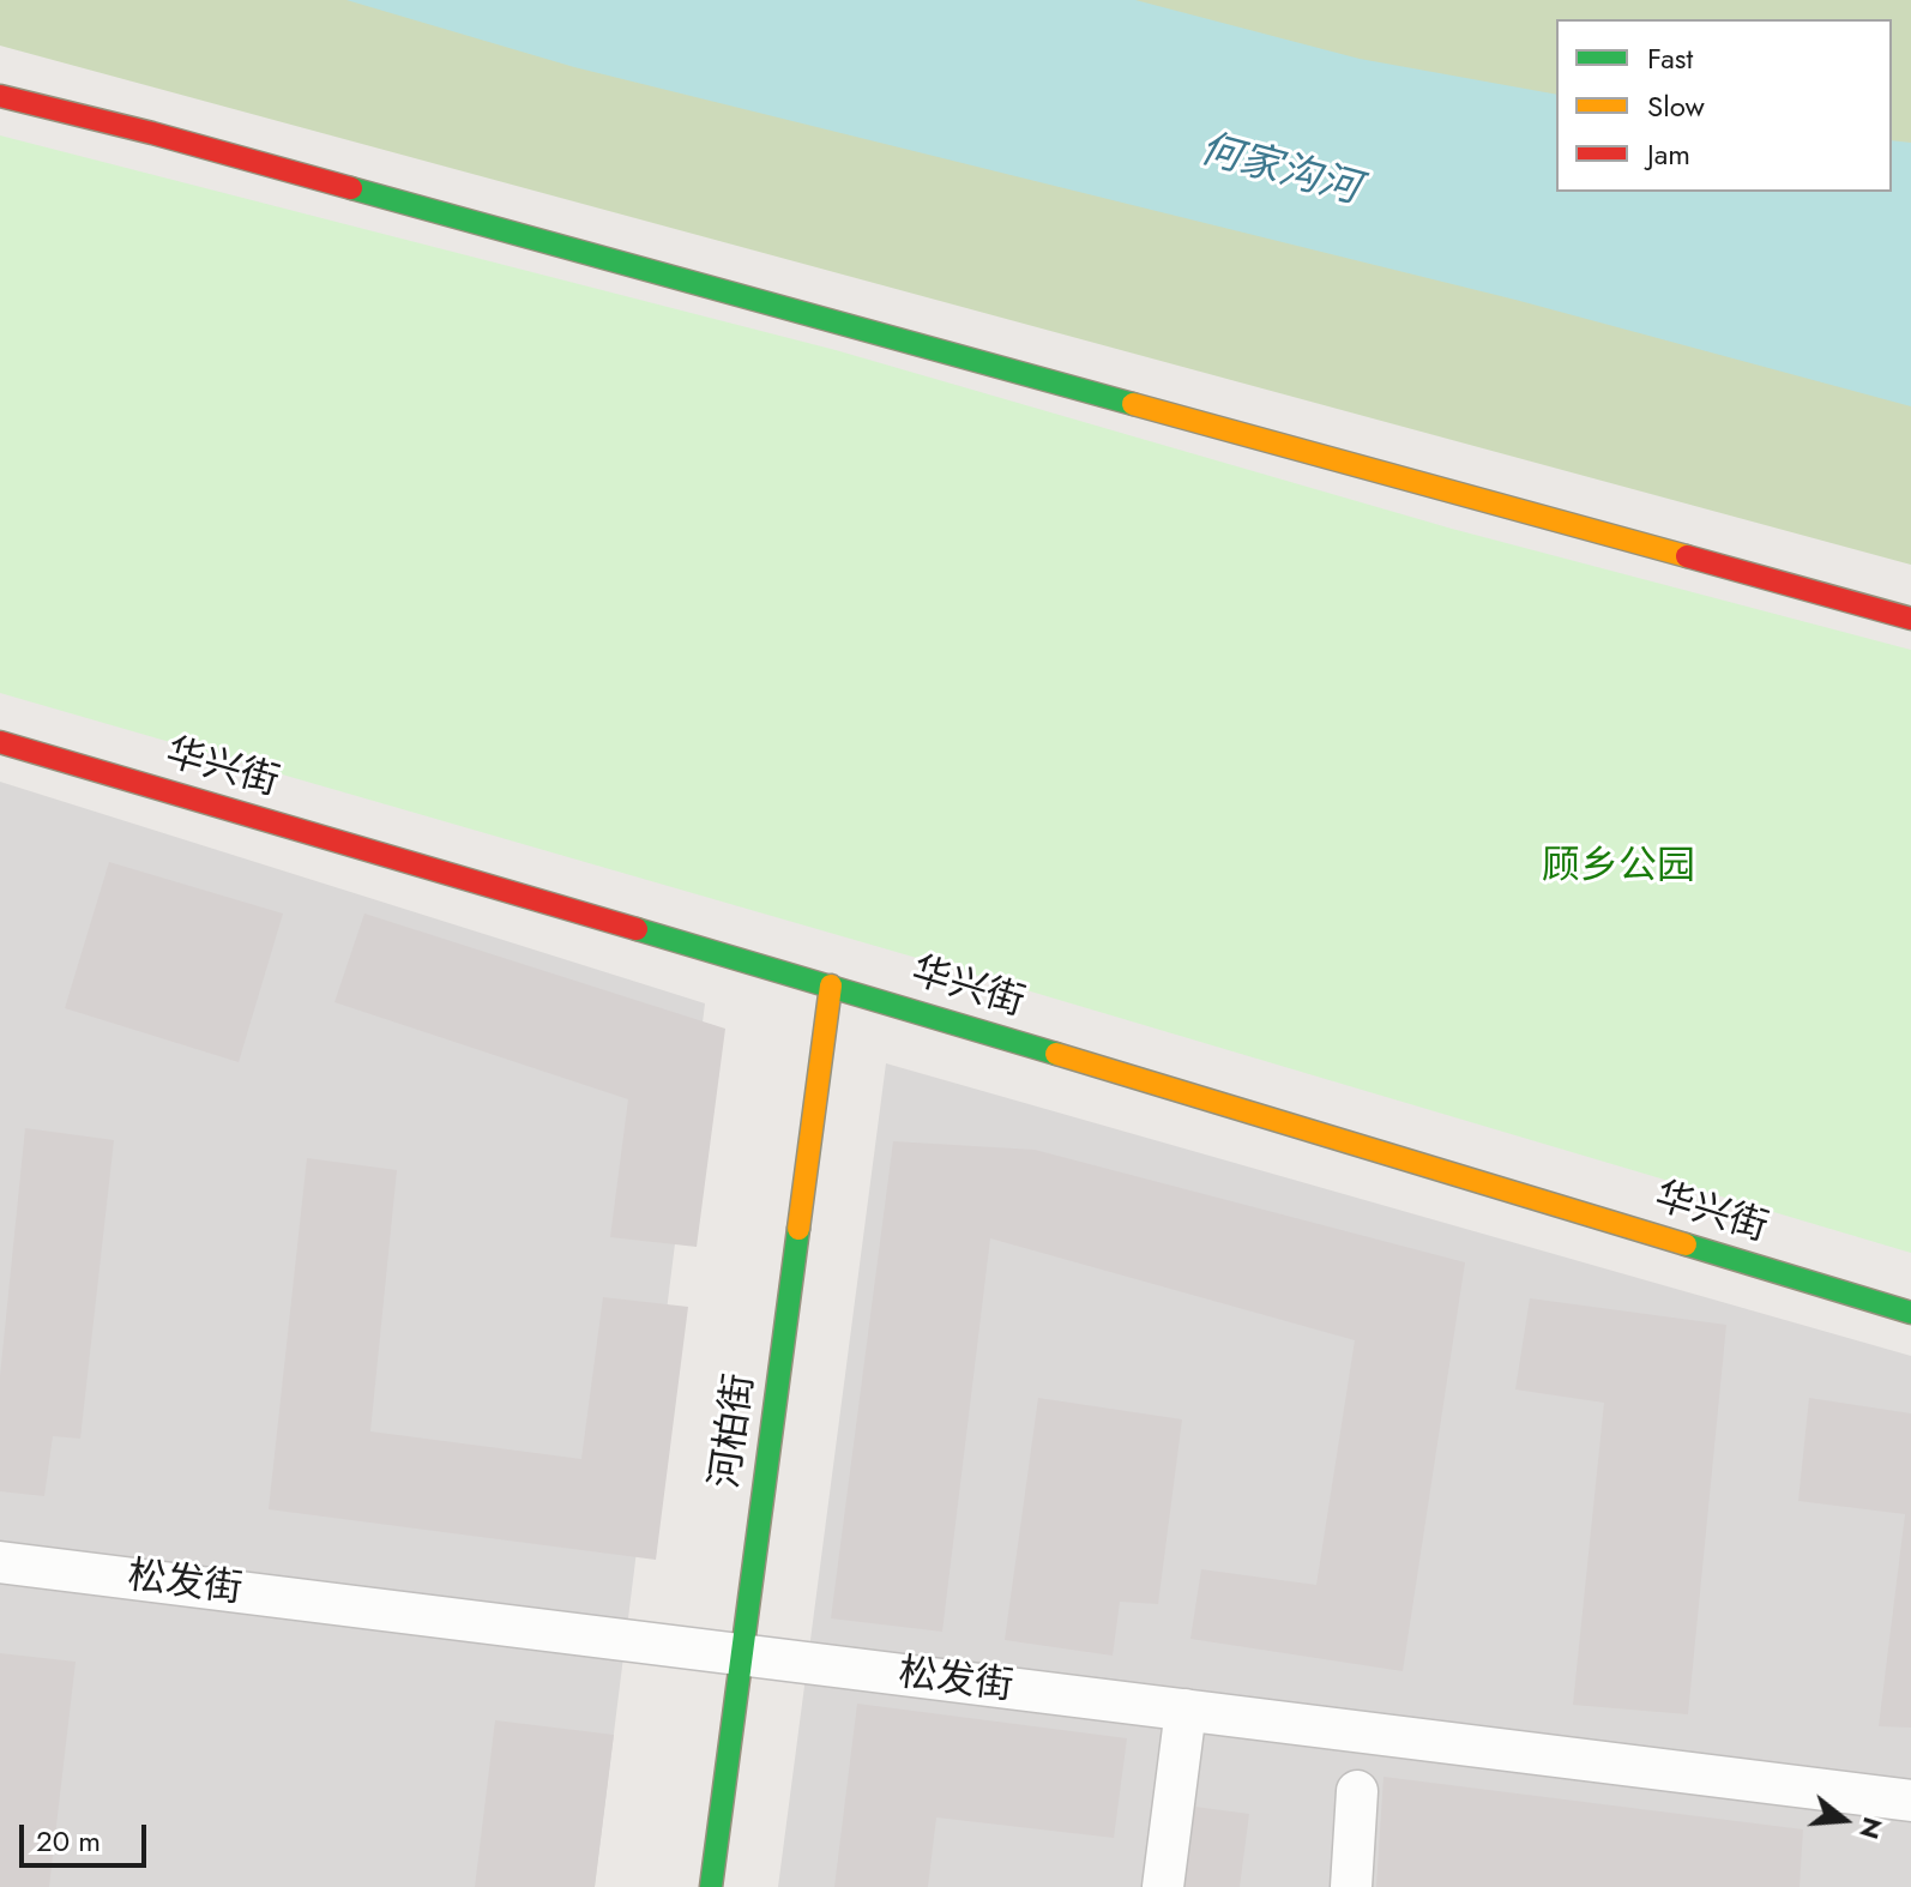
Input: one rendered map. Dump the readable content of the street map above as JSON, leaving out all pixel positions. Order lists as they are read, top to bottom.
{
  "streets": {
    "street": ["华兴街", "河柏街", "松发街"]
  },
  "crossings": [
    ["华兴街", "河柏街"],
    ["河柏街", "松发街"]
  ],
  "water": ["何家沟河"],
  "parks": ["顾乡公园"],
  "legend": ["Fast", "Slow", "Jam"],
  "scale_bar": "20 m",
  "north": "right"
}
